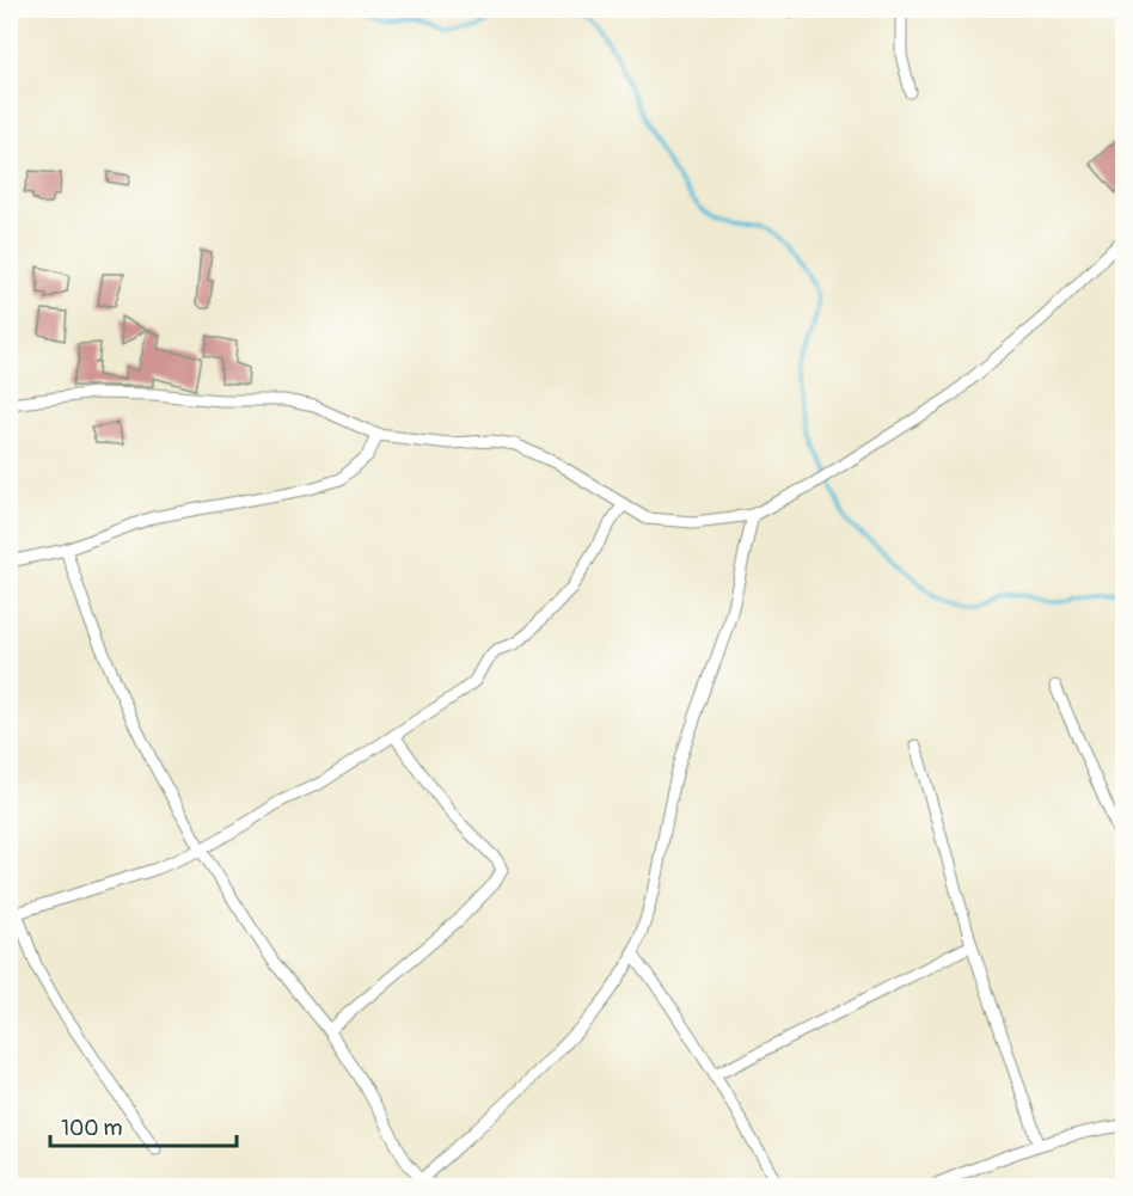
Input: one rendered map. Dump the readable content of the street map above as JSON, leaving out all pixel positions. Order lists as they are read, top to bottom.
{
  "scale_bar": "100 m"
}
